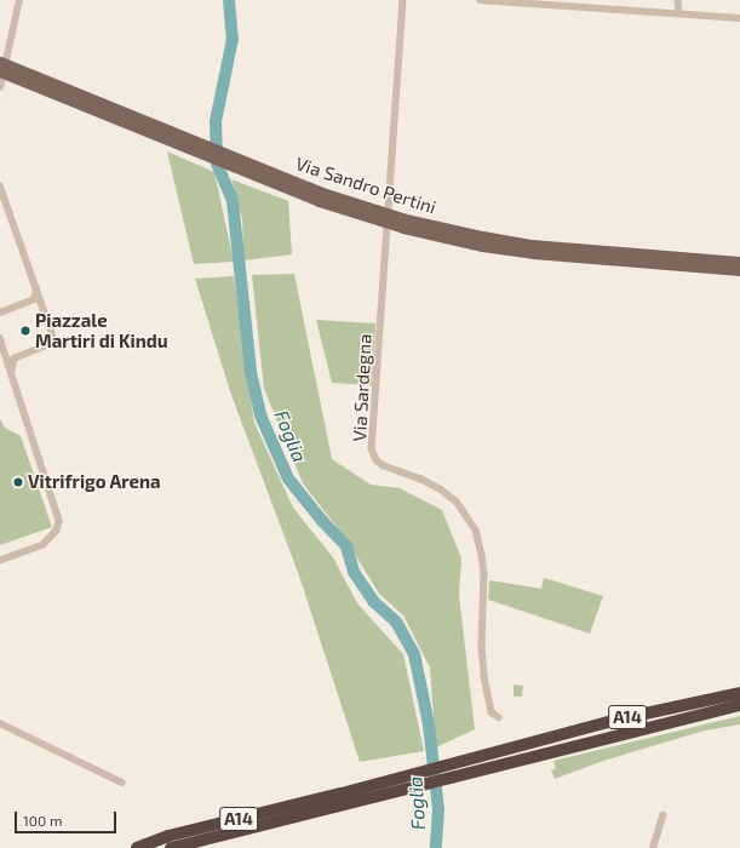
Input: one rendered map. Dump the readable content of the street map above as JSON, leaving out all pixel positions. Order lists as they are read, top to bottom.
{
  "streets": {
    "highway": ["A14"],
    "main road": ["Via Sandro Pertini"],
    "street": ["Via Sardegna"]
  },
  "water": ["Foglia"],
  "places": ["Piazzale Martiri di Kindu", "Vitrifrigo Arena"],
  "scale_bar": "100 m"
}
